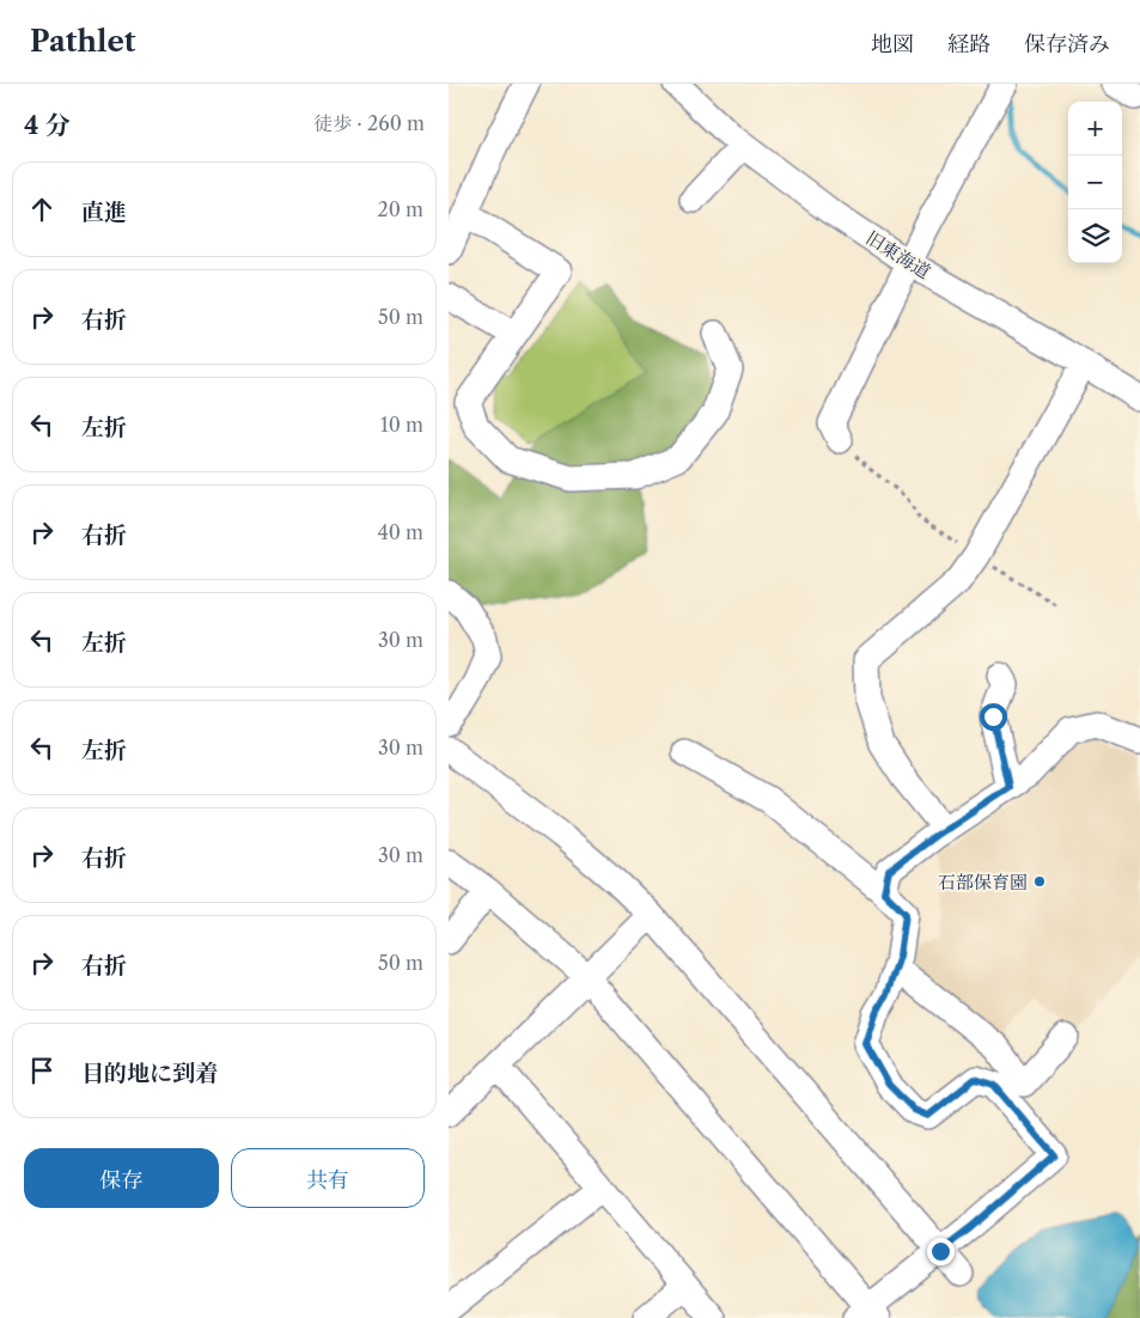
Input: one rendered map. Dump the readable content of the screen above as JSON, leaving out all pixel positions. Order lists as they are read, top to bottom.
{
  "streets": {
    "street": ["旧東海道"]
  },
  "places": ["石部保育園"],
  "page": {
    "header": "Pathlet",
    "nav": ["地図", "経路", "保存済み"],
    "heading": ["4 分", "徒歩 · 260 m"],
    "map_buttons": ["+", "−"],
    "list": [
      ["直進", "20 m"],
      ["右折", "50 m"],
      ["左折", "10 m"],
      ["右折", "40 m"],
      ["左折", "30 m"],
      ["左折", "30 m"],
      ["右折", "30 m"],
      ["右折", "50 m"],
      "目的地に到着"
    ],
    "buttons": ["保存", "共有"]
  }
}
